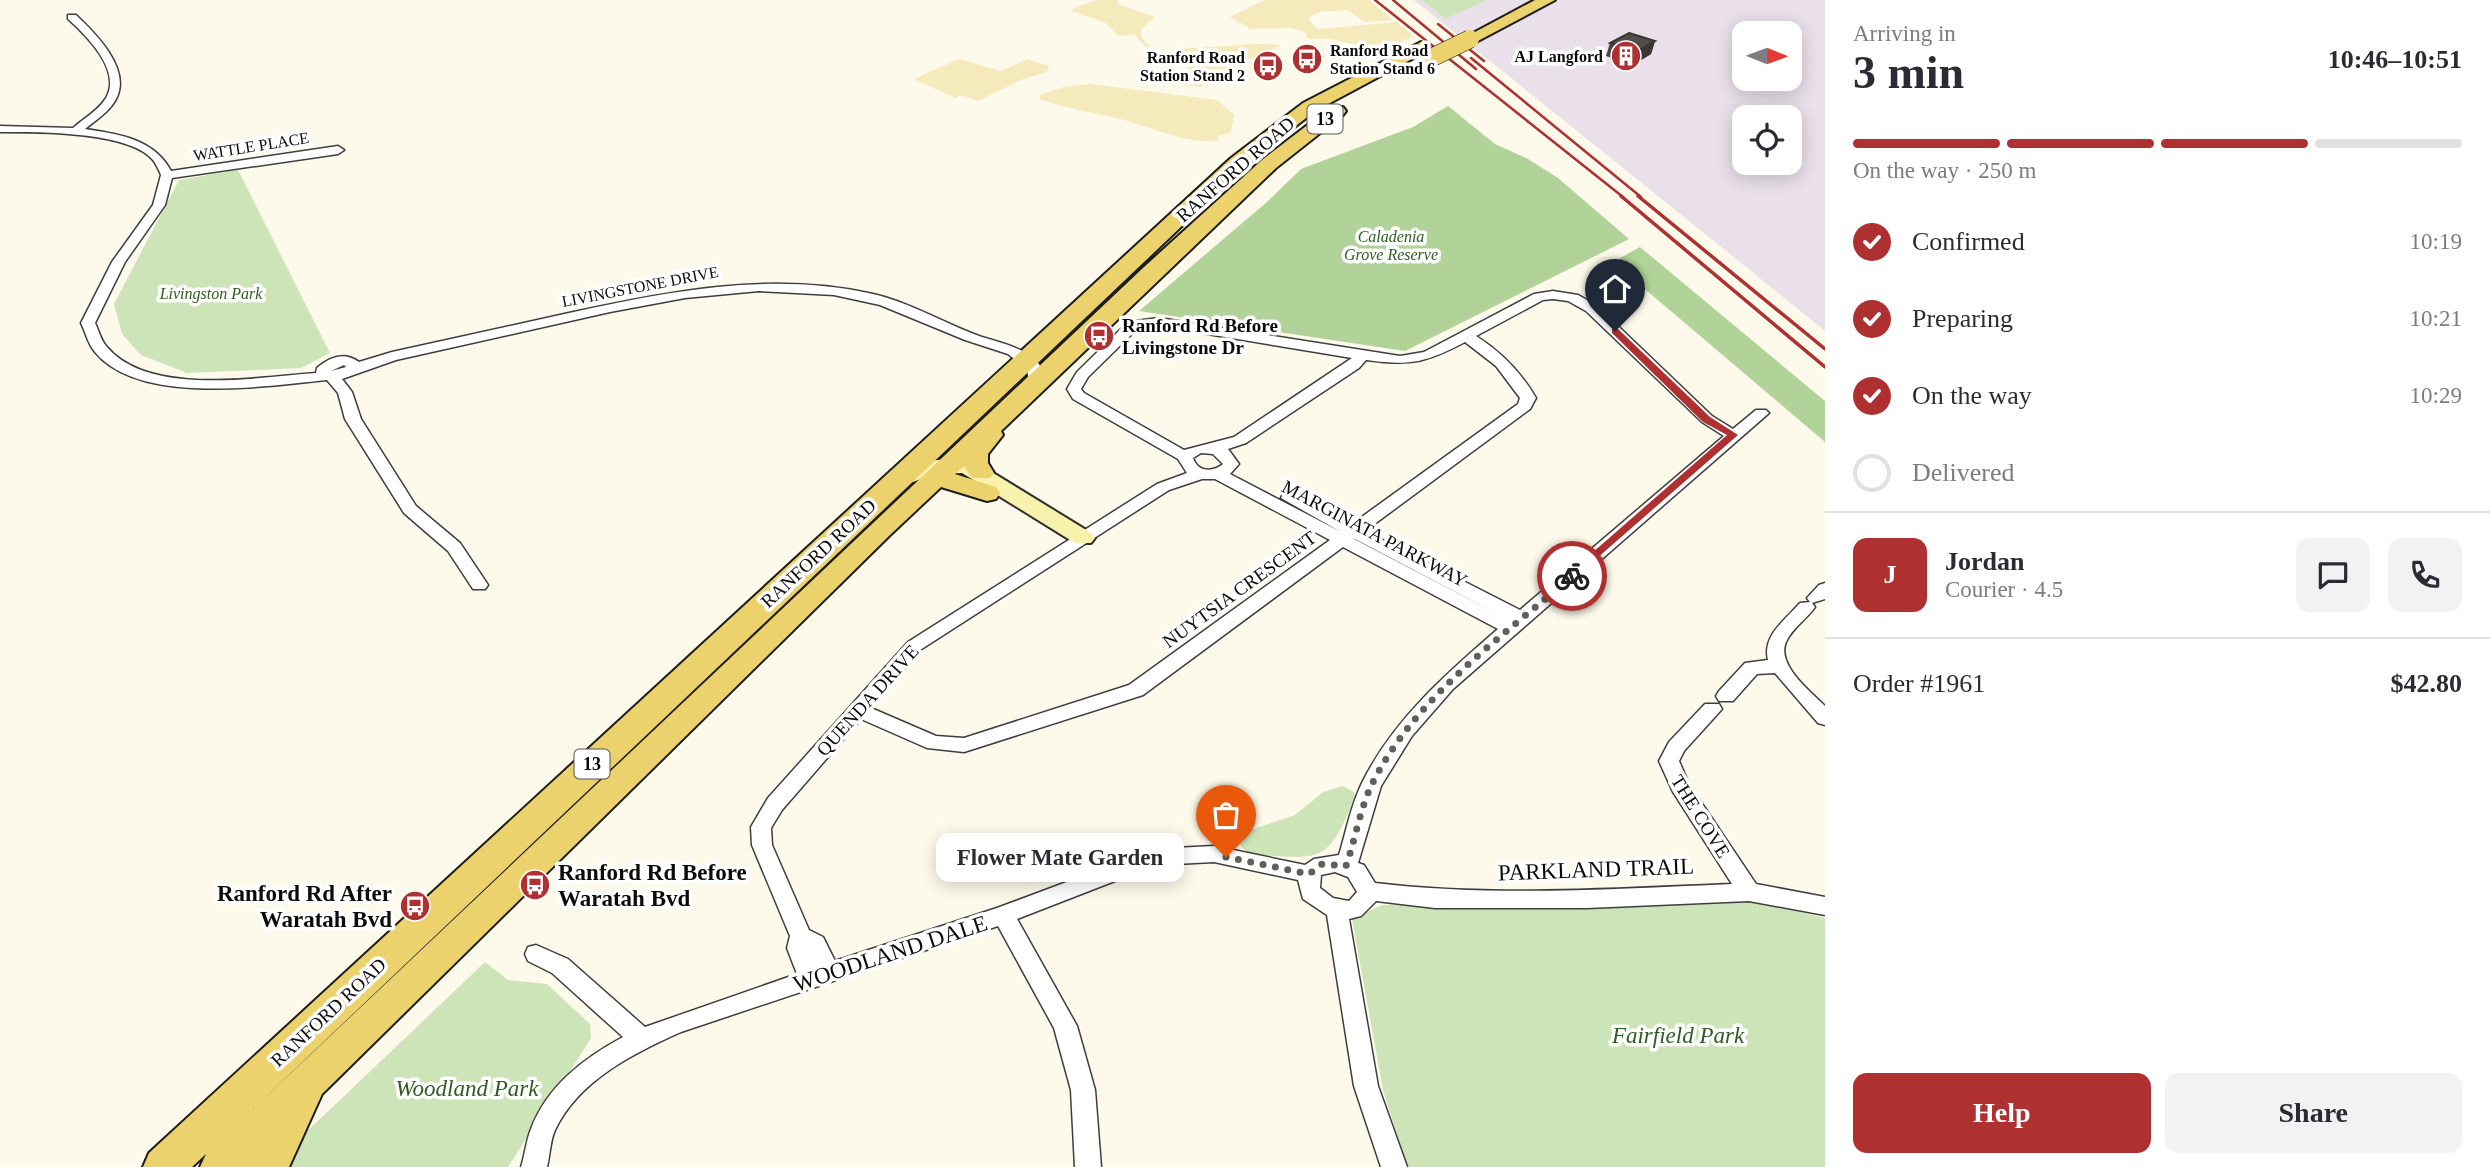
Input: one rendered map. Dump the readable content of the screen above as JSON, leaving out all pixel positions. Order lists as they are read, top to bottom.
{
  "streets": {
    "main road": ["13", "RANFORD ROAD"],
    "street": [
      "WATTLE PLACE",
      "LIVINGSTONE DRIVE",
      "MARGINATA PARKWAY",
      "NUYTSIA CRESCENT",
      "QUENDA DRIVE",
      "THE COVE",
      "PARKLAND TRAIL",
      "WOODLAND DALE"
    ]
  },
  "crossings": [
    ["RANFORD ROAD", "LIVINGSTONE DRIVE"],
    ["MARGINATA PARKWAY", "NUYTSIA CRESCENT"],
    ["MARGINATA PARKWAY", "QUENDA DRIVE"],
    ["NUYTSIA CRESCENT", "QUENDA DRIVE"],
    ["QUENDA DRIVE", "WOODLAND DALE"],
    ["THE COVE", "PARKLAND TRAIL"],
    ["PARKLAND TRAIL", "WOODLAND DALE"]
  ],
  "parks": [
    "Caladenia Grove Reserve",
    "Livingston Park",
    "Fairfield Park",
    "Woodland Park"
  ],
  "places": {
    "building": ["AJ Langford"],
    "bus stop": [
      "Ranford Road Station Stand 6",
      "Ranford Road Station Stand 2",
      "Ranford Rd Before Livingstone Dr",
      "Ranford Rd Before Waratah Bvd",
      "Ranford Rd After Waratah Bvd"
    ],
    "other": ["Flower Mate Garden"]
  },
  "north": "right",
  "page": {
    "heading": ["3 min", "Arriving in", "10:46–10:51"],
    "panel": [
      "Jordan",
      "Courier · 4.5",
      "Order #1961",
      "$42.80"
    ],
    "bar": "On the way · 250 m",
    "list": [
      ["Confirmed", "10:19"],
      ["Preparing", "10:21"],
      ["On the way", "10:29"],
      "Delivered"
    ],
    "round": "J",
    "bubble": "Flower Mate Garden",
    "buttons": ["Help", "Share"]
  }
}
